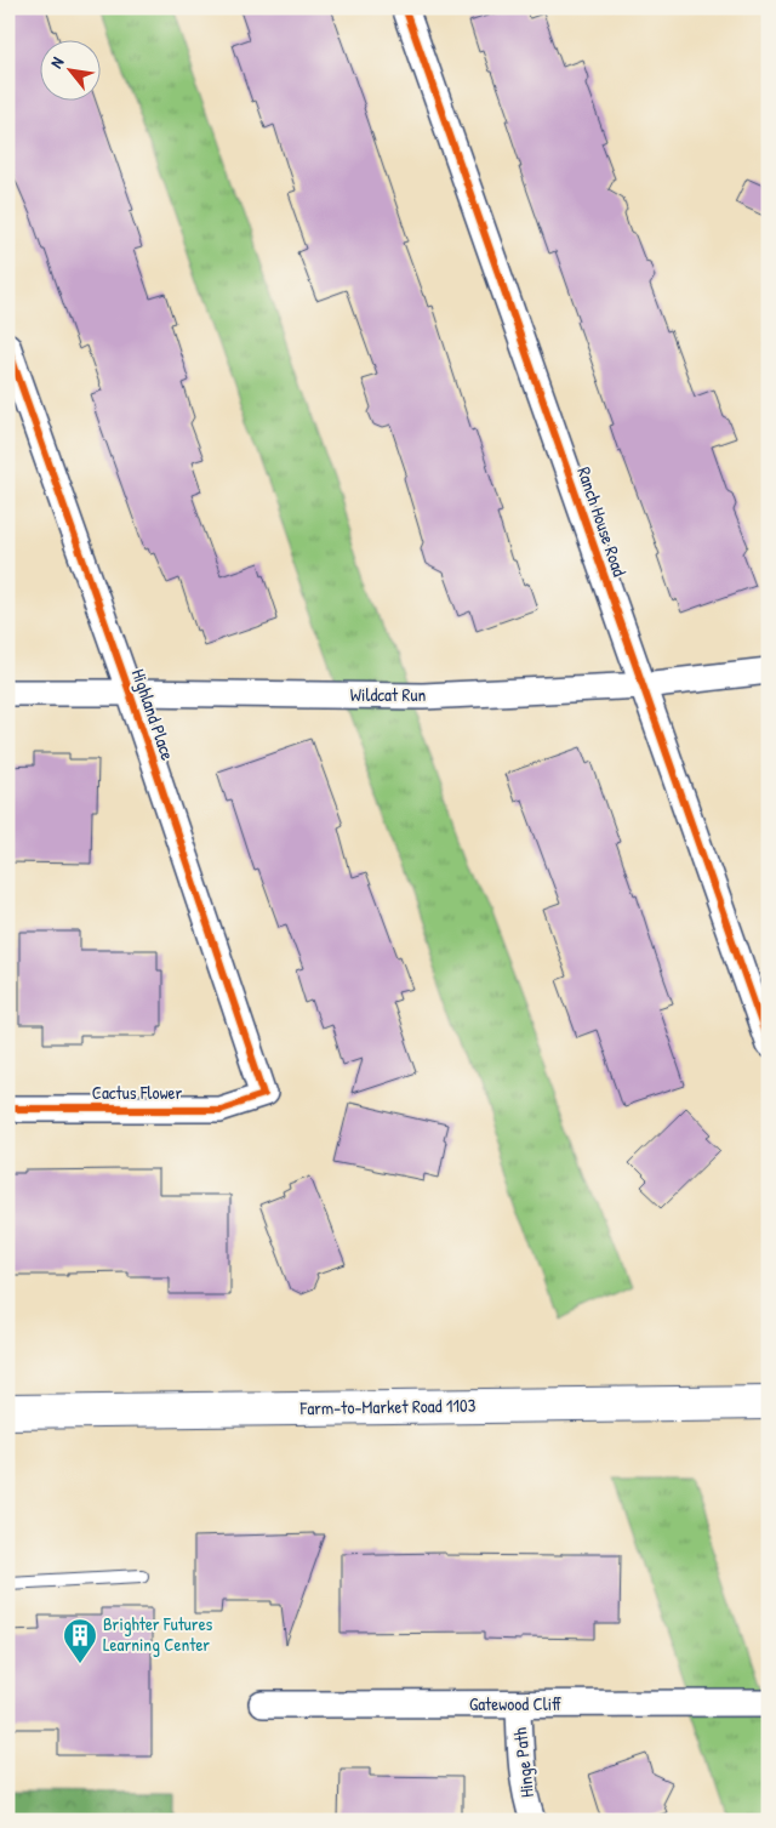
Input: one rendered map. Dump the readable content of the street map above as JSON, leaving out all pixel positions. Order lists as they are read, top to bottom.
{
  "streets": {
    "main road": ["Farm-to-Market Road 1103"],
    "street": [
      "Ranch House Road",
      "Wildcat Run",
      "Highland Place",
      "Cactus Flower",
      "Gatewood Cliff",
      "Hinge Path"
    ]
  },
  "crossings": [
    ["Ranch House Road", "Wildcat Run"],
    ["Wildcat Run", "Highland Place"],
    ["Highland Place", "Cactus Flower"],
    ["Gatewood Cliff", "Hinge Path"]
  ],
  "places": {
    "building": ["Brighter Futures Learning Center"]
  },
  "north": "top left"
}
